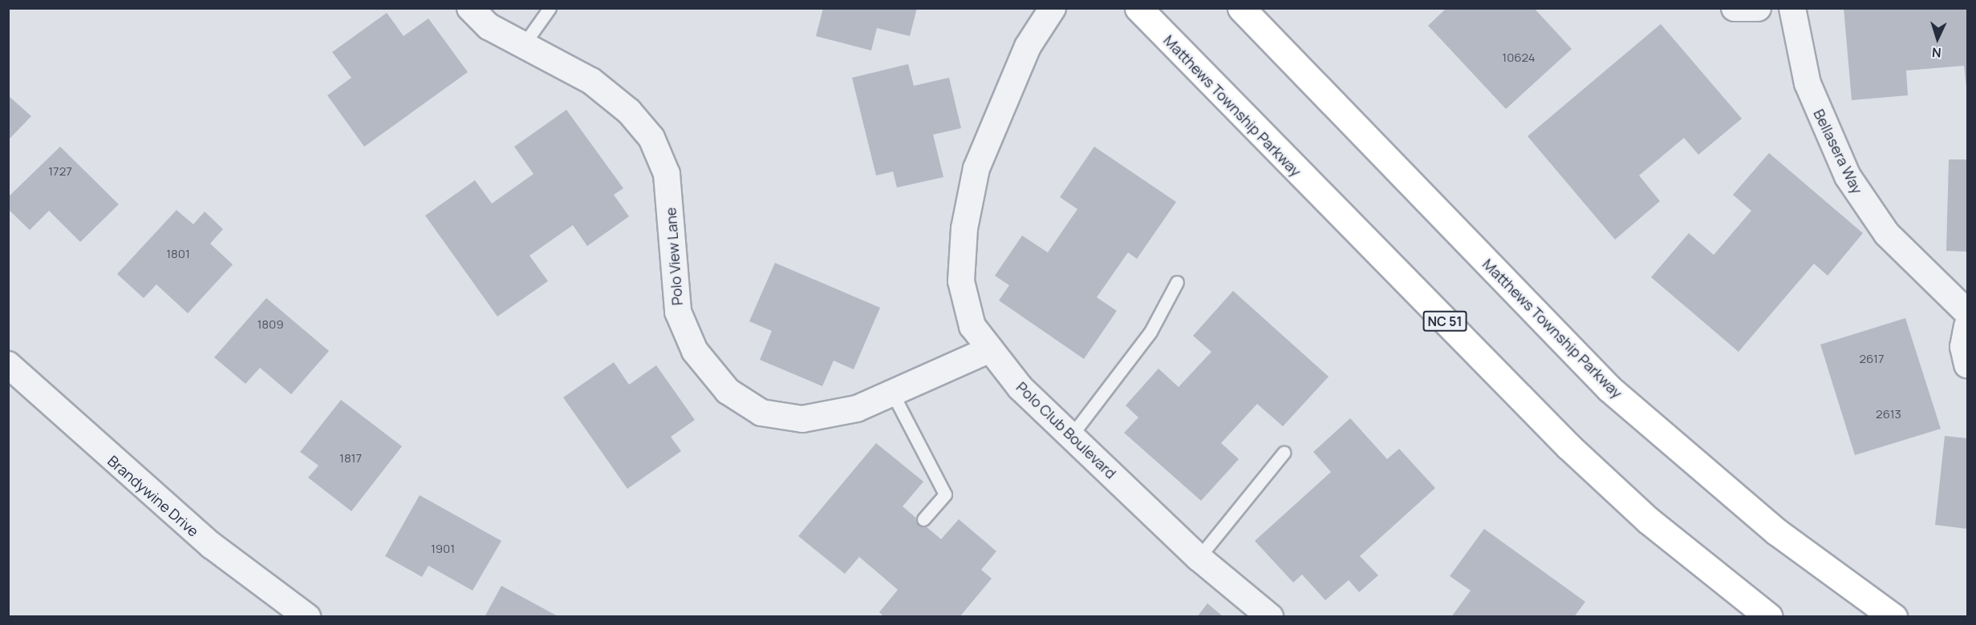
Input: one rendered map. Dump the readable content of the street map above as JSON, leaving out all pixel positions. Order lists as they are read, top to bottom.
{
  "streets": {
    "main road": ["Matthews Township Parkway", "NC 51"],
    "street": [
      "Bellasera Way",
      "Polo View Lane",
      "Polo Club Boulevard",
      "Brandywine Drive"
    ]
  },
  "crossings": [
    ["Polo View Lane", "Polo Club Boulevard"]
  ],
  "house_numbers": [
    "10624",
    "1727",
    "1801",
    "1809",
    "2617",
    "2613",
    "1817",
    "1901"
  ],
  "north": "bottom"
}
